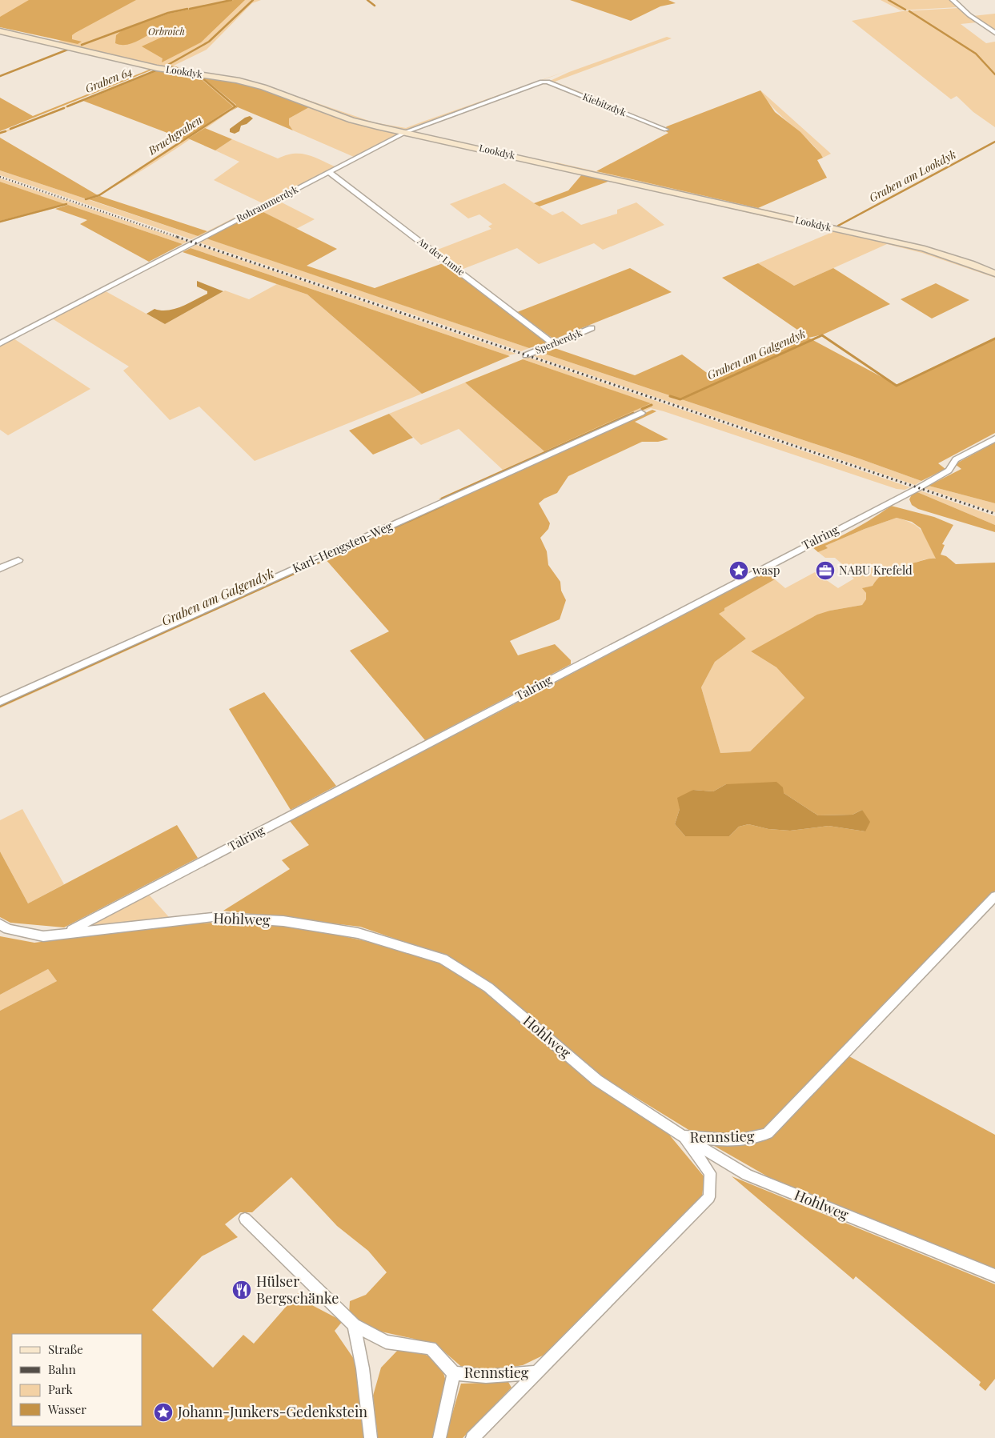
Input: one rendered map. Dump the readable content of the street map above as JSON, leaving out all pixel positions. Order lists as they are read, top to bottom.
{
  "streets": {
    "street": [
      "Lookdyk",
      "Kiebitzdyk",
      "Rohrammerdyk",
      "An der Lunie",
      "Sperberdyk",
      "Talring",
      "Karl-Hengsten-Weg",
      "Hohlweg",
      "Rennstieg"
    ]
  },
  "crossings": [
    ["Lookdyk", "Rohrammerdyk"],
    ["Kiebitzdyk", "Rohrammerdyk"],
    ["Rohrammerdyk", "An der Lunie"],
    ["An der Lunie", "Sperberdyk"],
    ["Talring", "Hohlweg"],
    ["Hohlweg", "Rennstieg"]
  ],
  "water": [
    "Graben 64",
    "Bruchgraben",
    "Graben am Lookdyk",
    "Graben am Galgendyk"
  ],
  "parks": ["Orbroich"],
  "places": {
    "place": ["wasp", "Johann-Junkers-Gedenkstein"],
    "office": ["NABU Krefeld"],
    "restaurant": ["Hülser Bergschänke"]
  },
  "legend": [
    "Straße",
    "Bahn",
    "Park",
    "Wasser"
  ]
}
